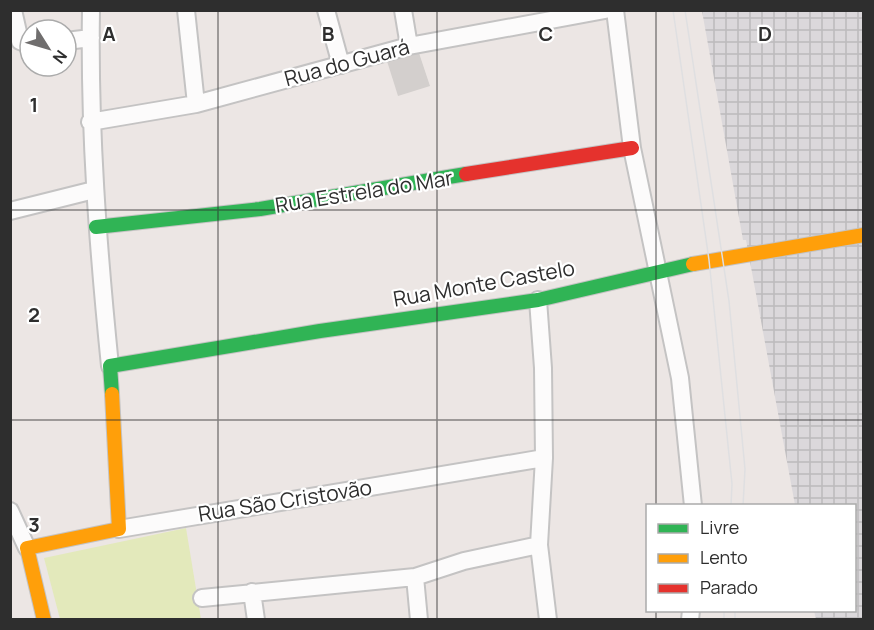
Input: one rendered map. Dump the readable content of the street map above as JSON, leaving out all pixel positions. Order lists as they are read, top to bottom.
{
  "streets": {
    "street": [
      "Rua do Guará",
      "Rua Estrela do Mar",
      "Rua Monte Castelo",
      "Rua São Cristovão"
    ]
  },
  "legend": ["Livre", "Lento", "Parado"],
  "north": "bottom right",
  "grid": {
    "columns": [
      "A",
      "B",
      "C",
      "D"
    ],
    "rows": ["1", "2", "3"]
  }
}
